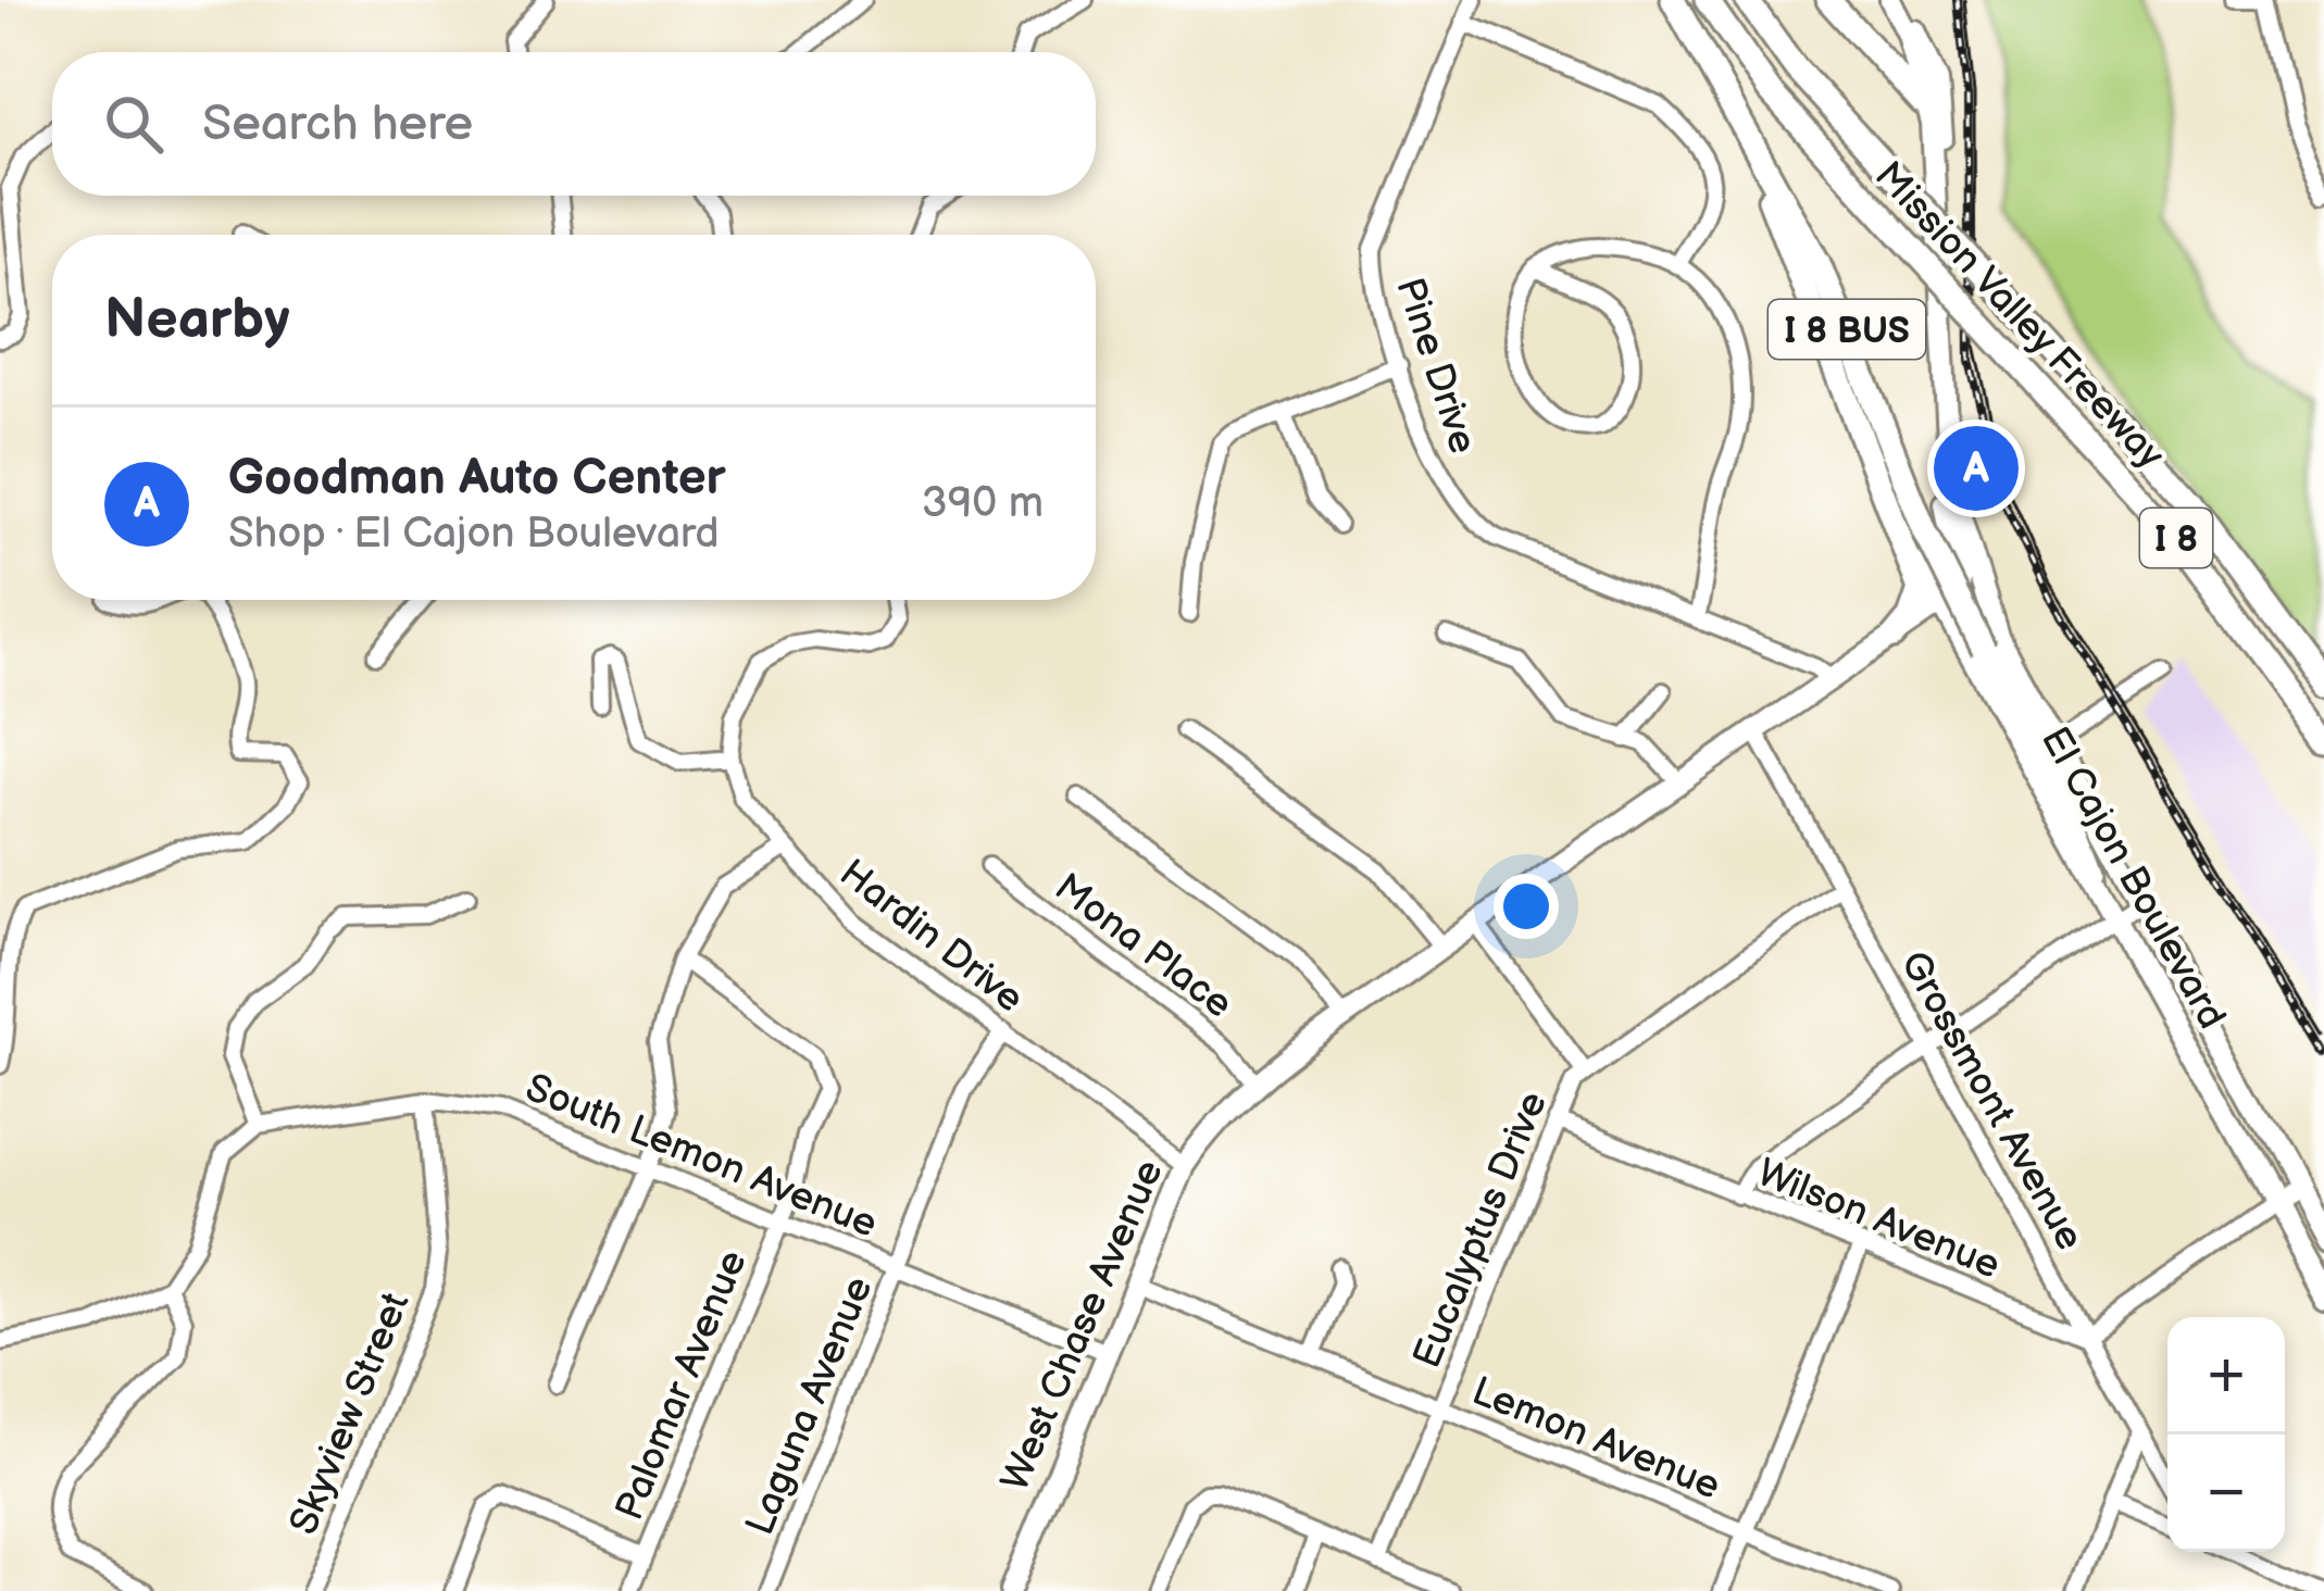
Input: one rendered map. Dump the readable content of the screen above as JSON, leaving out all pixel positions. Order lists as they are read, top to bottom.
{
  "streets": {
    "highway": ["Mission Valley Freeway", "I 8 BUS", "I 8"],
    "main road": ["El Cajon Boulevard", "West Chase Avenue"],
    "street": [
      "Pine Drive",
      "Hardin Drive",
      "Mona Place",
      "Grossmont Avenue",
      "South Lemon Avenue",
      "Wilson Avenue",
      "Eucalyptus Drive",
      "Palomar Avenue",
      "Laguna Avenue",
      "Skyview Street",
      "Lemon Avenue"
    ]
  },
  "crossings": [
    ["I 8 BUS", "El Cajon Boulevard"],
    ["Pine Drive", "West Chase Avenue"],
    ["El Cajon Boulevard", "West Chase Avenue"],
    ["Hardin Drive", "West Chase Avenue"],
    ["Hardin Drive", "Laguna Avenue"],
    ["Mona Place", "West Chase Avenue"],
    ["Grossmont Avenue", "Wilson Avenue"],
    ["Grossmont Avenue", "Eucalyptus Drive"],
    ["Grossmont Avenue", "West Chase Avenue"],
    ["South Lemon Avenue", "West Chase Avenue"],
    ["South Lemon Avenue", "Palomar Avenue"],
    ["South Lemon Avenue", "Laguna Avenue"],
    ["South Lemon Avenue", "Skyview Street"],
    ["Wilson Avenue", "Eucalyptus Drive"],
    ["Eucalyptus Drive", "Lemon Avenue"],
    ["West Chase Avenue", "Lemon Avenue"]
  ],
  "page": {
    "search": "Search here",
    "heading": "Nearby",
    "list": [
      {
        "mark": "A",
        "name": "Goodman Auto Center",
        "note": "Shop · El Cajon Boulevard",
        "value": "390 m"
      }
    ],
    "pins": "A",
    "map_buttons": ["+", "−"]
  }
}
